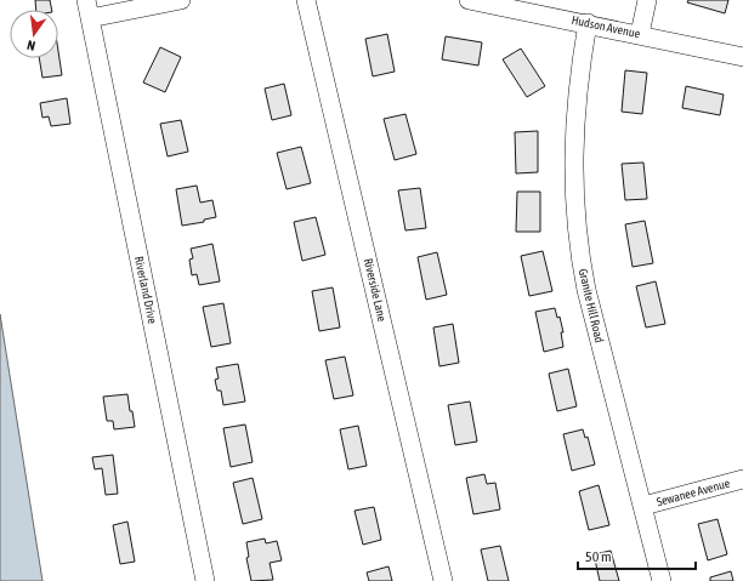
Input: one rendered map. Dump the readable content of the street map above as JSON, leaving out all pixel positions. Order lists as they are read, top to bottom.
{
  "streets": {
    "street": [
      "Hudson Avenue",
      "Riverland Drive",
      "Riverside Lane",
      "Granite Hill Road",
      "Sewanee Avenue"
    ]
  },
  "crossings": [
    ["Hudson Avenue", "Granite Hill Road"],
    ["Granite Hill Road", "Sewanee Avenue"]
  ],
  "scale_bar": "50 m",
  "north": "bottom"
}
